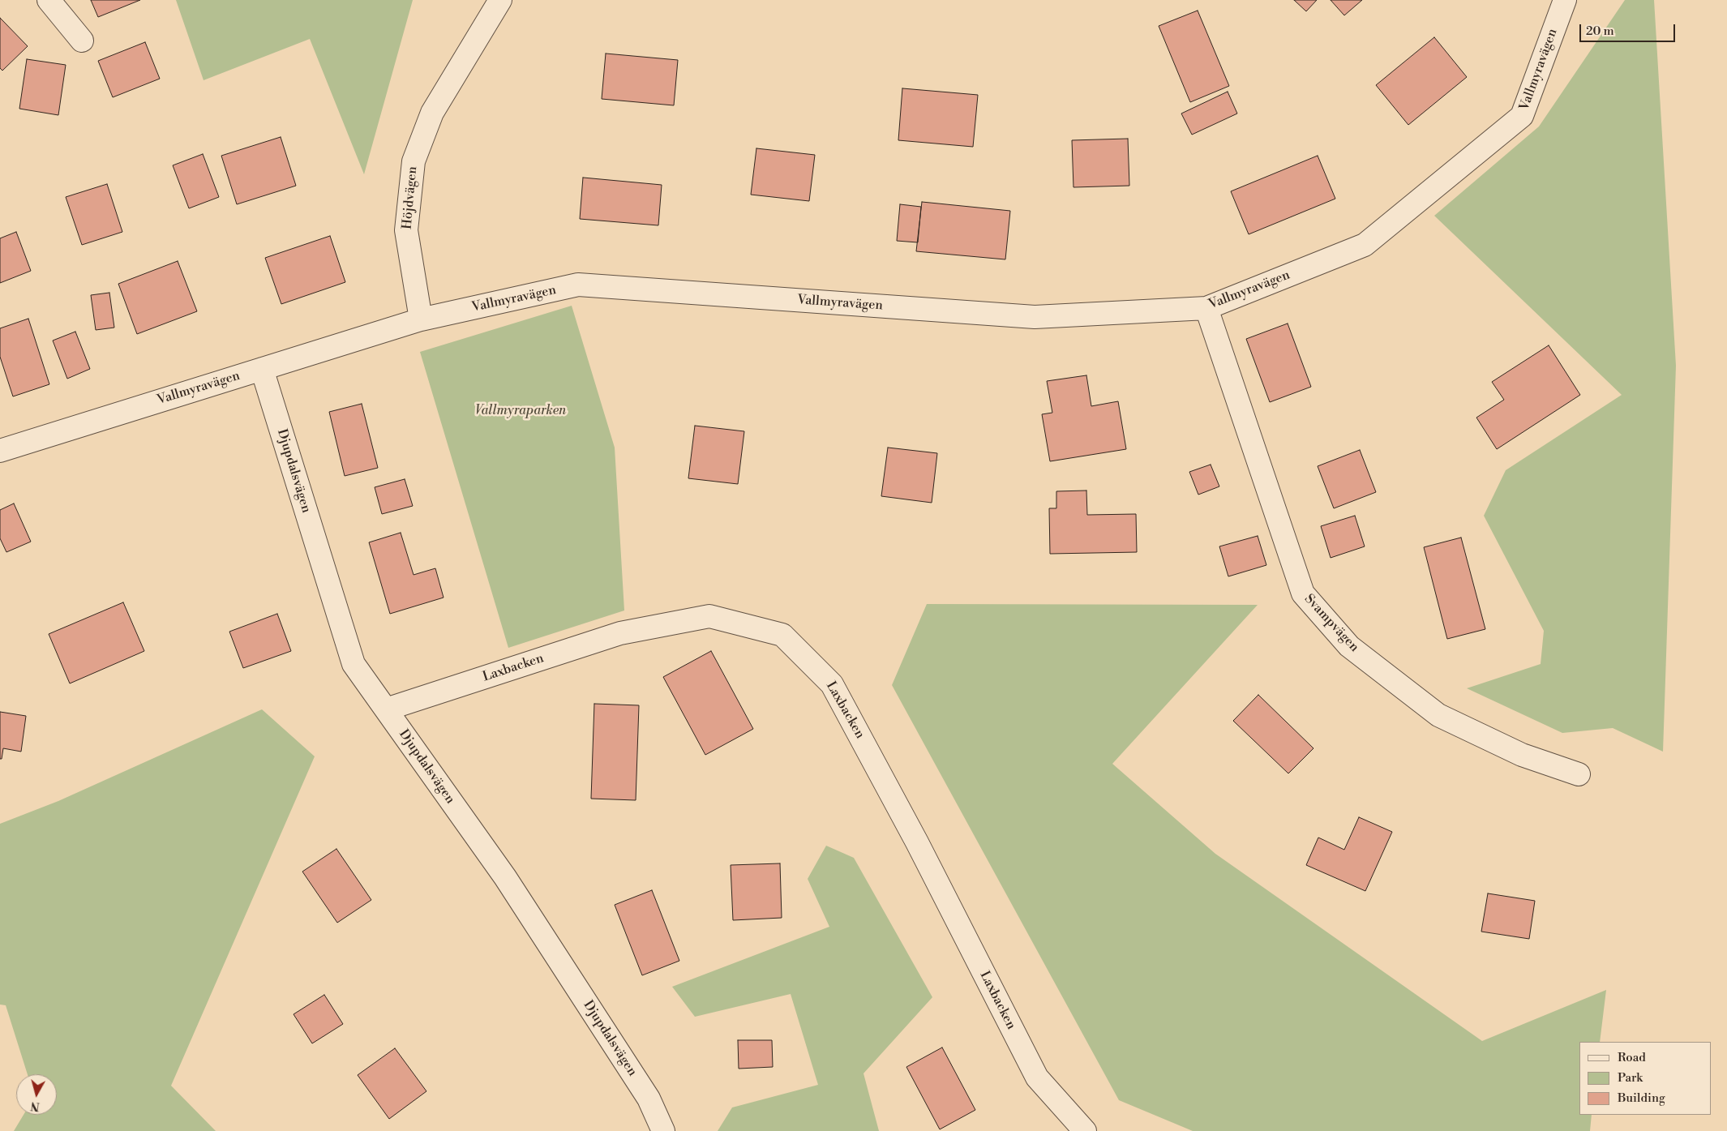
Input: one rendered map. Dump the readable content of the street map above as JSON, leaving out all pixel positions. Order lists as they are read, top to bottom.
{
  "streets": {
    "street": [
      "Vallmyravägen",
      "Höjdvägen",
      "Djupdalsvägen",
      "Svampvägen",
      "Laxbacken"
    ]
  },
  "crossings": [
    ["Vallmyravägen", "Höjdvägen"],
    ["Vallmyravägen", "Djupdalsvägen"],
    ["Vallmyravägen", "Svampvägen"],
    ["Djupdalsvägen", "Laxbacken"]
  ],
  "parks": ["Vallmyraparken"],
  "legend": ["Road", "Park", "Building"],
  "scale_bar": "20 m",
  "north": "bottom"
}
